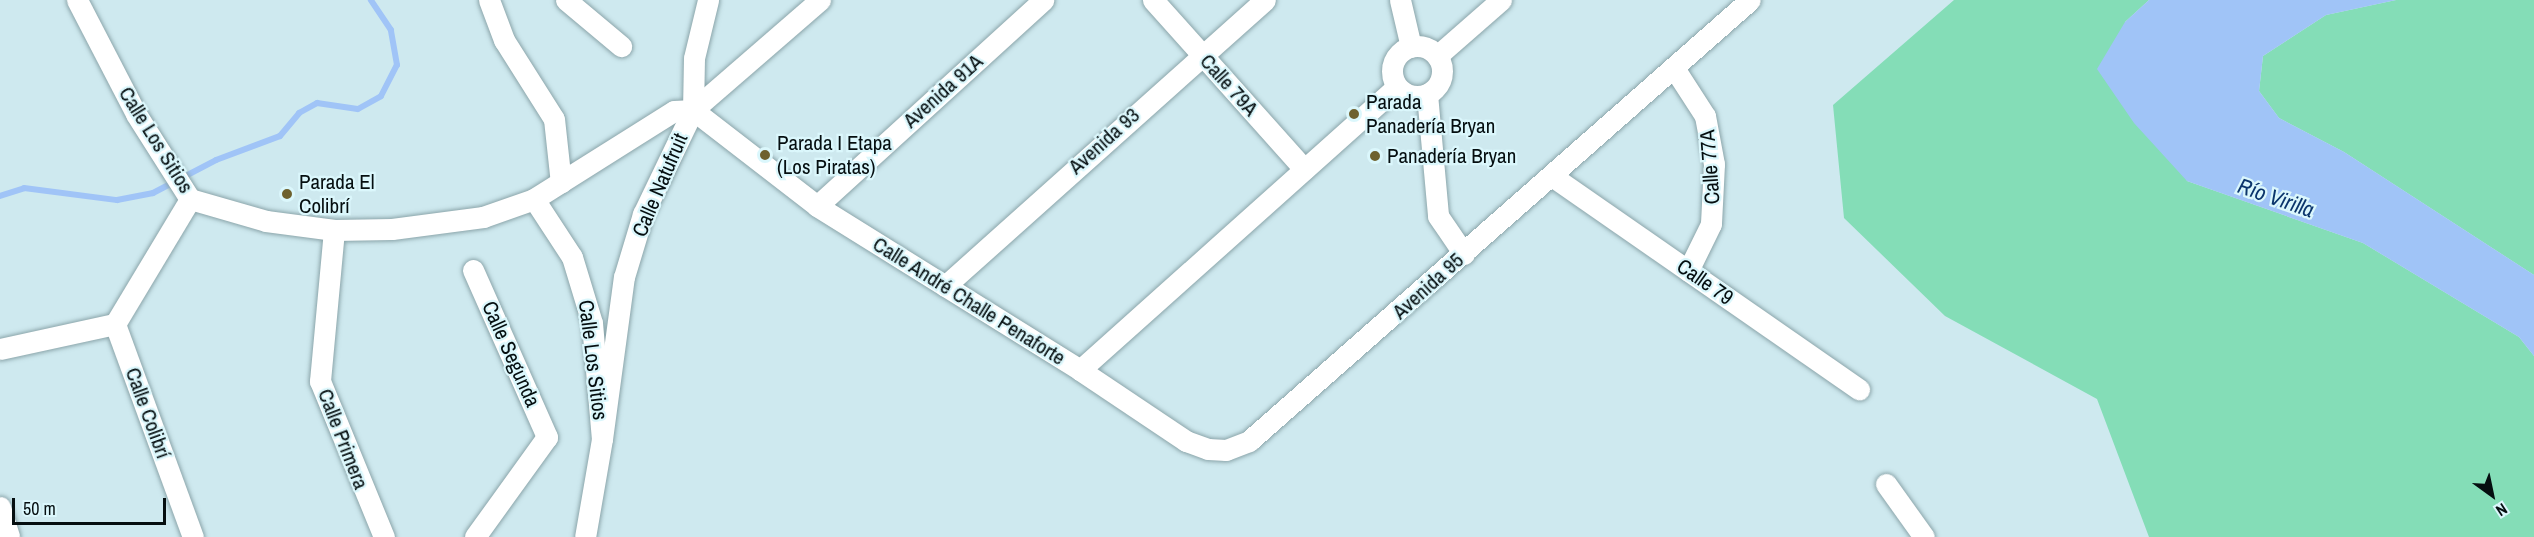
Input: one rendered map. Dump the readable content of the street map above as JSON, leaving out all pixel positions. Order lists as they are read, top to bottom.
{
  "streets": {
    "street": [
      "Calle 79A",
      "Avenida 91A",
      "Calle Los Sitios",
      "Avenida 93",
      "Calle 77A",
      "Calle Natufruit",
      "Calle 79",
      "Avenida 95",
      "Calle André Challe Penaforte",
      "Calle Segunda",
      "Calle Colibrí",
      "Calle Primera"
    ]
  },
  "crossings": [
    ["Calle 79A", "Avenida 93"],
    ["Calle 79A", "Calle André Challe Penaforte"],
    ["Avenida 91A", "Calle André Challe Penaforte"],
    ["Calle Los Sitios", "Calle Natufruit"],
    ["Calle Los Sitios", "Calle Primera"],
    ["Avenida 93", "Calle André Challe Penaforte"],
    ["Calle 77A", "Calle 79"],
    ["Calle 77A", "Avenida 95"],
    ["Calle Natufruit", "Calle André Challe Penaforte"],
    ["Calle 79", "Avenida 95"],
    ["Avenida 95", "Calle André Challe Penaforte"]
  ],
  "water": ["Río Virilla"],
  "places": [
    "Parada Panadería Bryan",
    "Parada I Etapa (Los Piratas)",
    "Panadería Bryan",
    "Parada El Colibrí"
  ],
  "scale_bar": "50 m",
  "north": "bottom right"
}
